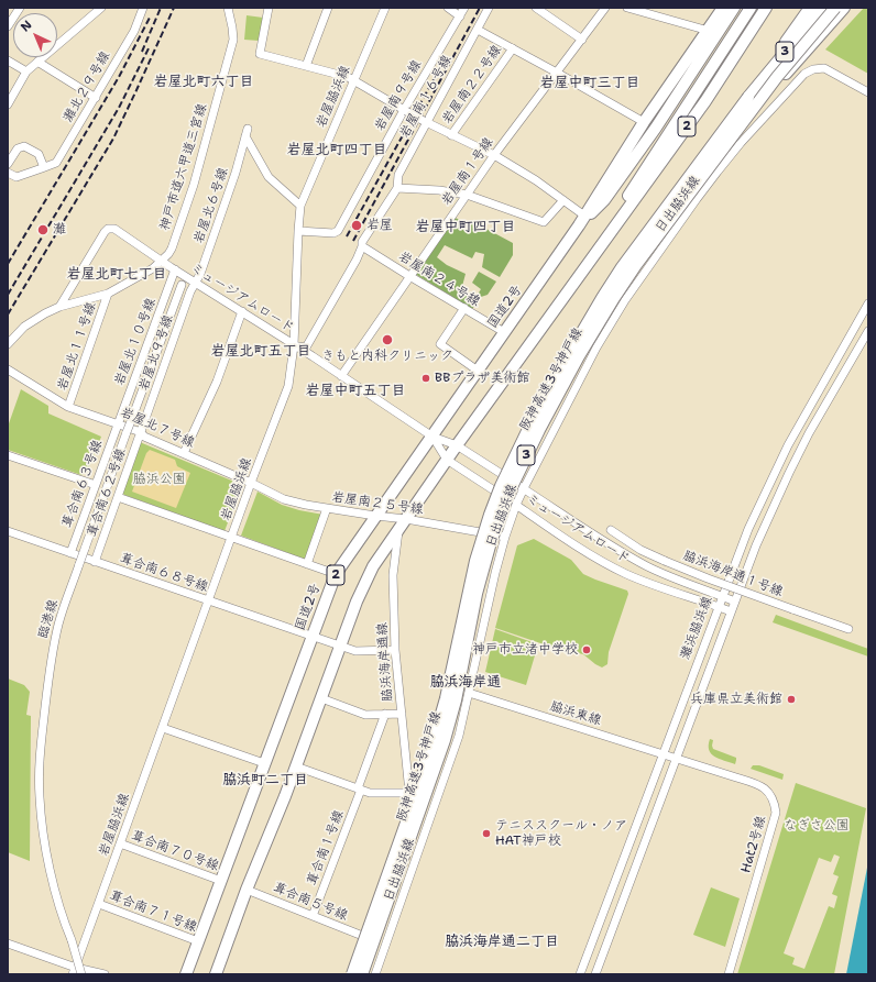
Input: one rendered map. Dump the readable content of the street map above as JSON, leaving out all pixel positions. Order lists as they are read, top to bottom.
{
  "streets": {
    "highway": [
      "3",
      "2",
      "国道2号",
      "阪神高速3号神戸線"
    ],
    "street": [
      "岩屋南２２号線",
      "灘北２９号線",
      "岩屋南９号線",
      "岩屋脇浜線",
      "岩屋南１６号線",
      "神戸市道六甲道三宮線",
      "岩屋南１号線",
      "日出脇浜線",
      "岩屋北６号線",
      "岩屋南２４号線",
      "ミュージアムロード",
      "岩屋北１０号線",
      "岩屋北１１号線",
      "岩屋北９号線",
      "岩屋北７号線",
      "葺合南６３号線",
      "葺合南６２号線",
      "岩屋南２５号線",
      "葺合南６８号線",
      "脇浜海岸通１号線",
      "臨港線",
      "灘浜脇浜線",
      "脇浜海岸通線",
      "脇浜東線",
      "Hat2号線",
      "葺合南１号線",
      "葺合南７０号線",
      "葺合南５号線",
      "葺合南７１号線"
    ]
  },
  "crossings": [
    ["岩屋南９号線", "岩屋脇浜線"],
    ["岩屋脇浜線", "岩屋南１６号線"],
    ["岩屋脇浜線", "岩屋北６号線"],
    ["岩屋脇浜線", "ミュージアムロード"],
    ["岩屋脇浜線", "岩屋北７号線"],
    ["岩屋脇浜線", "岩屋南２５号線"],
    ["岩屋脇浜線", "葺合南６８号線"],
    ["岩屋脇浜線", "葺合南７０号線"],
    ["岩屋脇浜線", "葺合南７１号線"],
    ["岩屋南１６号線", "岩屋南２４号線"],
    ["岩屋南１６号線", "ミュージアムロード"],
    ["2", "ミュージアムロード"],
    ["2", "岩屋南２５号線"],
    ["2", "葺合南６８号線"],
    ["2", "脇浜海岸通線"],
    ["2", "葺合南５号線"],
    ["神戸市道六甲道三宮線", "ミュージアムロード"],
    ["神戸市道六甲道三宮線", "岩屋北１１号線"],
    ["岩屋南１号線", "岩屋南２４号線"],
    ["岩屋南１号線", "ミュージアムロード"],
    ["日出脇浜線", "ミュージアムロード"],
    ["日出脇浜線", "岩屋南２５号線"],
    ["日出脇浜線", "脇浜東線"],
    ["岩屋北６号線", "ミュージアムロード"],
    ["岩屋北６号線", "岩屋北９号線"],
    ["岩屋南２４号線", "国道2号"],
    ["ミュージアムロード", "国道2号"],
    ["ミュージアムロード", "岩屋北１０号線"],
    ["ミュージアムロード", "岩屋北９号線"],
    ["ミュージアムロード", "灘浜脇浜線"],
    ["国道2号", "岩屋南２５号線"],
    ["国道2号", "葺合南６８号線"],
    ["国道2号", "葺合南７０号線"],
    ["国道2号", "葺合南７１号線"],
    ["岩屋北１０号線", "岩屋北７号線"],
    ["岩屋北１０号線", "葺合南６３号線"],
    ["岩屋北１１号線", "岩屋北７号線"],
    ["岩屋北９号線", "岩屋北７号線"],
    ["岩屋北９号線", "葺合南６２号線"],
    ["阪神高速3号神戸線", "脇浜海岸通線"],
    ["岩屋北７号線", "葺合南６３号線"],
    ["岩屋北７号線", "葺合南６２号線"],
    ["岩屋北７号線", "岩屋南２５号線"],
    ["葺合南６３号線", "葺合南６８号線"],
    ["葺合南６２号線", "葺合南６８号線"],
    ["葺合南６８号線", "脇浜海岸通線"],
    ["灘浜脇浜線", "脇浜東線"],
    ["灘浜脇浜線", "Hat2号線"],
    ["脇浜海岸通線", "葺合南５号線"],
    ["脇浜東線", "Hat2号線"],
    ["葺合南１号線", "葺合南５号線"]
  ],
  "districts": [
    "岩屋北町六丁目",
    "岩屋中町三丁目",
    "岩屋北町四丁目",
    "岩屋中町四丁目",
    "岩屋北町七丁目",
    "岩屋北町五丁目",
    "岩屋中町五丁目",
    "脇浜海岸通",
    "脇浜町二丁目",
    "脇浜海岸通二丁目"
  ],
  "parks": ["脇浜公園", "なぎさ公園"],
  "places": [
    "岩屋",
    "灘",
    "きもと内科クリニック",
    "BBプラザ美術館",
    "神戸市立渚中学校",
    "兵庫県立美術館",
    "テニススクール・ノア HAT神戸校"
  ],
  "north": "top left"
}
